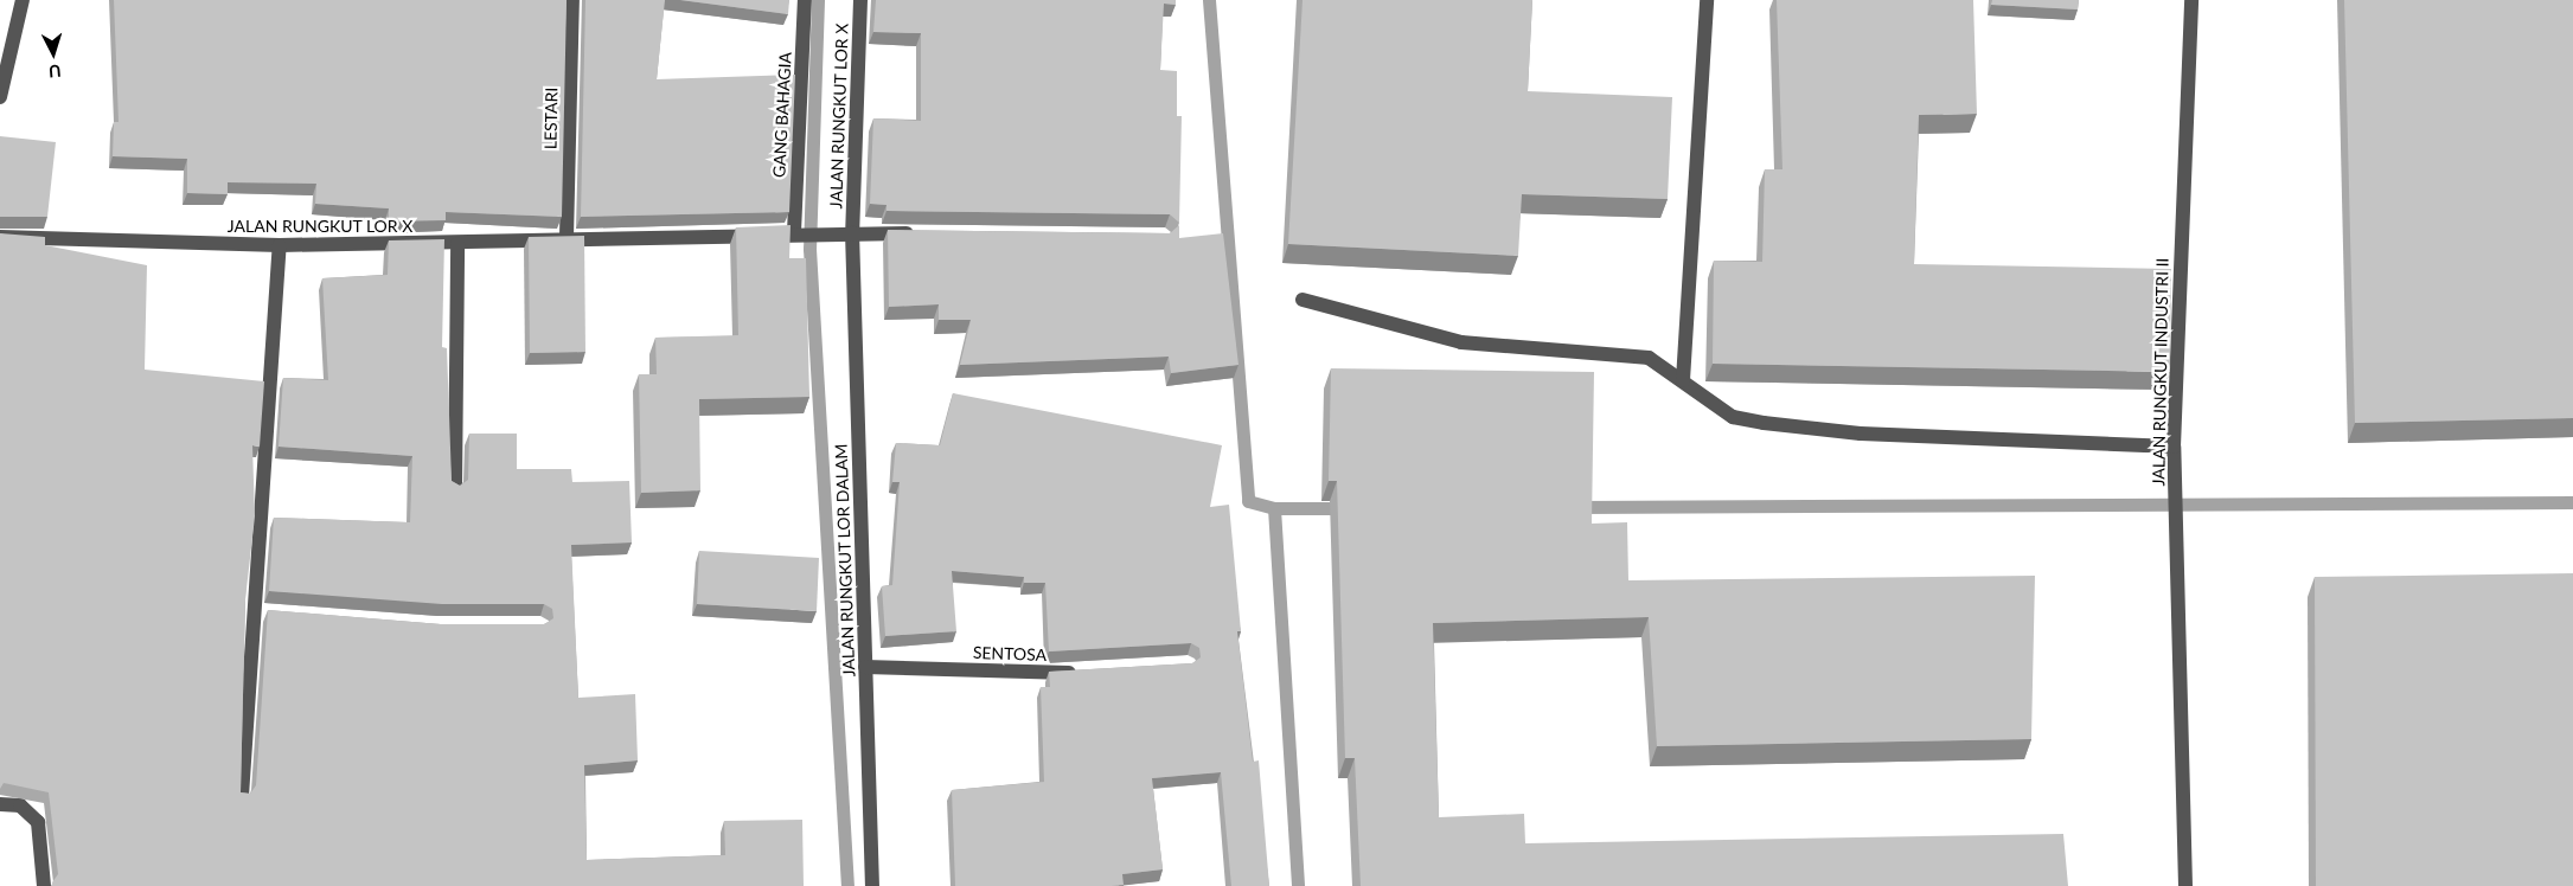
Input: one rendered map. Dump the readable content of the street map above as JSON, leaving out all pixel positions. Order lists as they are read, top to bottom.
{
  "streets": {
    "street": [
      "GANG BAHAGIA",
      "JALAN RUNGKUT LOR X",
      "LESTARI",
      "JALAN RUNGKUT INDUSTRI II",
      "JALAN RUNGKUT LOR DALAM",
      "SENTOSA"
    ]
  },
  "crossings": [
    ["GANG BAHAGIA", "JALAN RUNGKUT LOR X"],
    ["JALAN RUNGKUT LOR X", "LESTARI"],
    ["JALAN RUNGKUT LOR X", "JALAN RUNGKUT LOR DALAM"],
    ["JALAN RUNGKUT LOR DALAM", "SENTOSA"]
  ],
  "north": "bottom"
}
